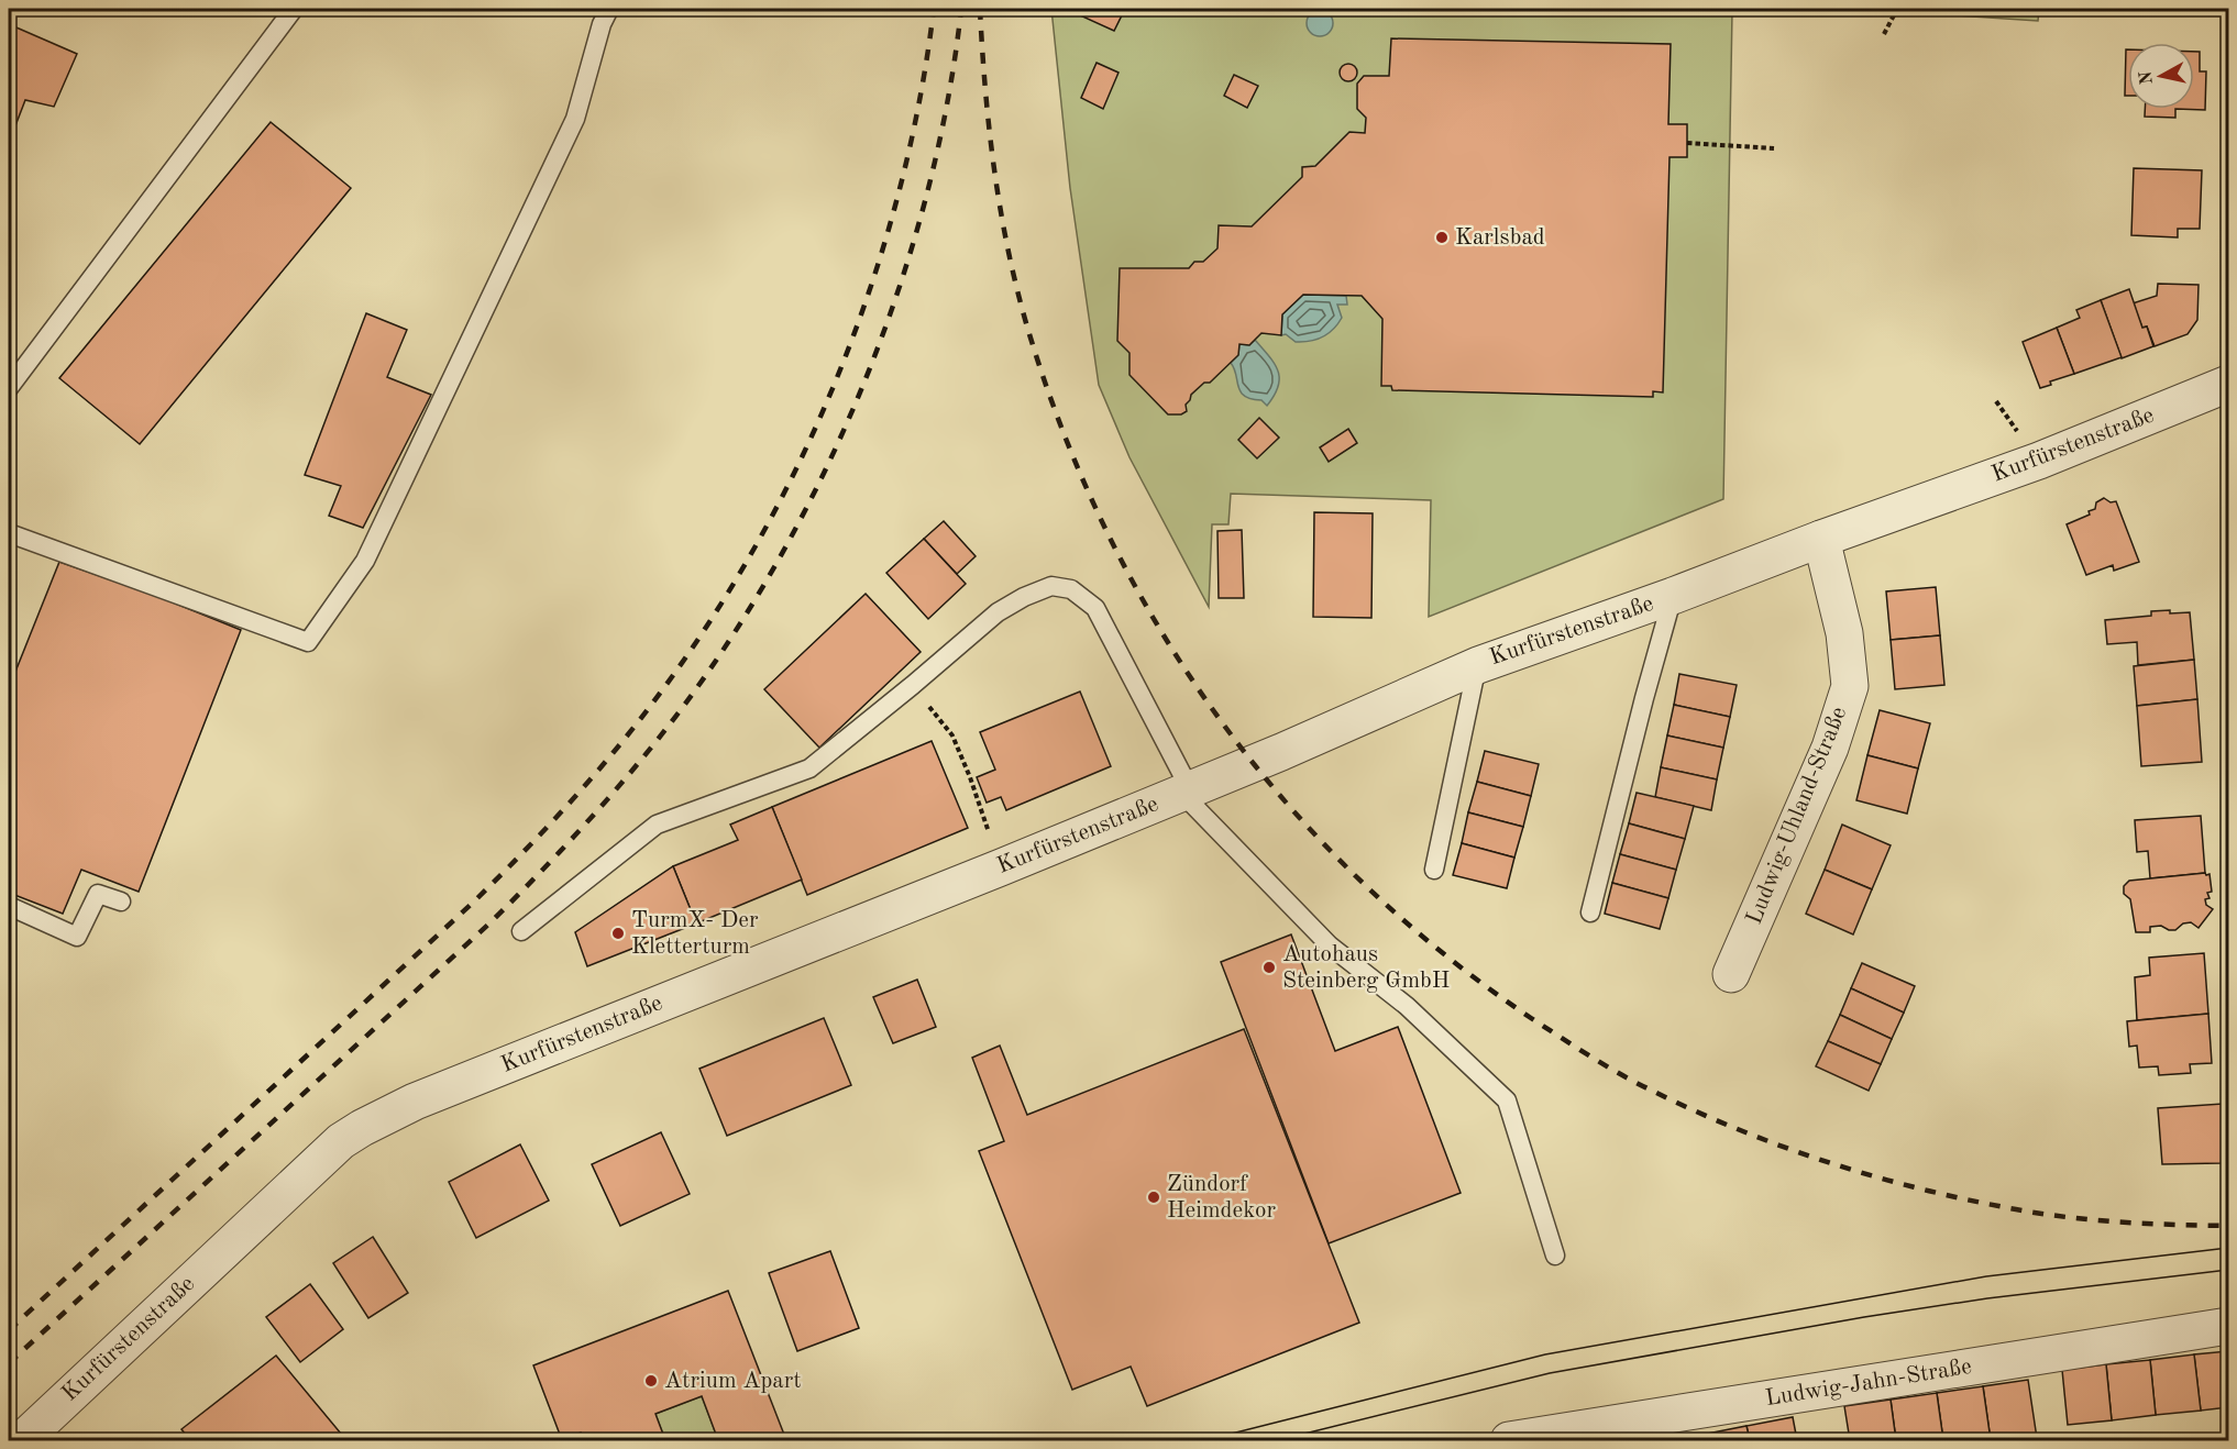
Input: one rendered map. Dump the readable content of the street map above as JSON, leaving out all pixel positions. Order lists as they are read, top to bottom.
{
  "streets": {
    "street": ["Kurfürstenstraße", "Ludwig-Uhland-Straße", "Ludwig-Jahn-Straße"]
  },
  "crossings": [
    ["Kurfürstenstraße", "Ludwig-Uhland-Straße"]
  ],
  "places": [
    "Karlsbad",
    "TurmX- Der Kletterturm",
    "Autohaus Steinberg GmbH",
    "Zündorf Heimdekor",
    "Atrium Apart"
  ],
  "north": "left"
}
